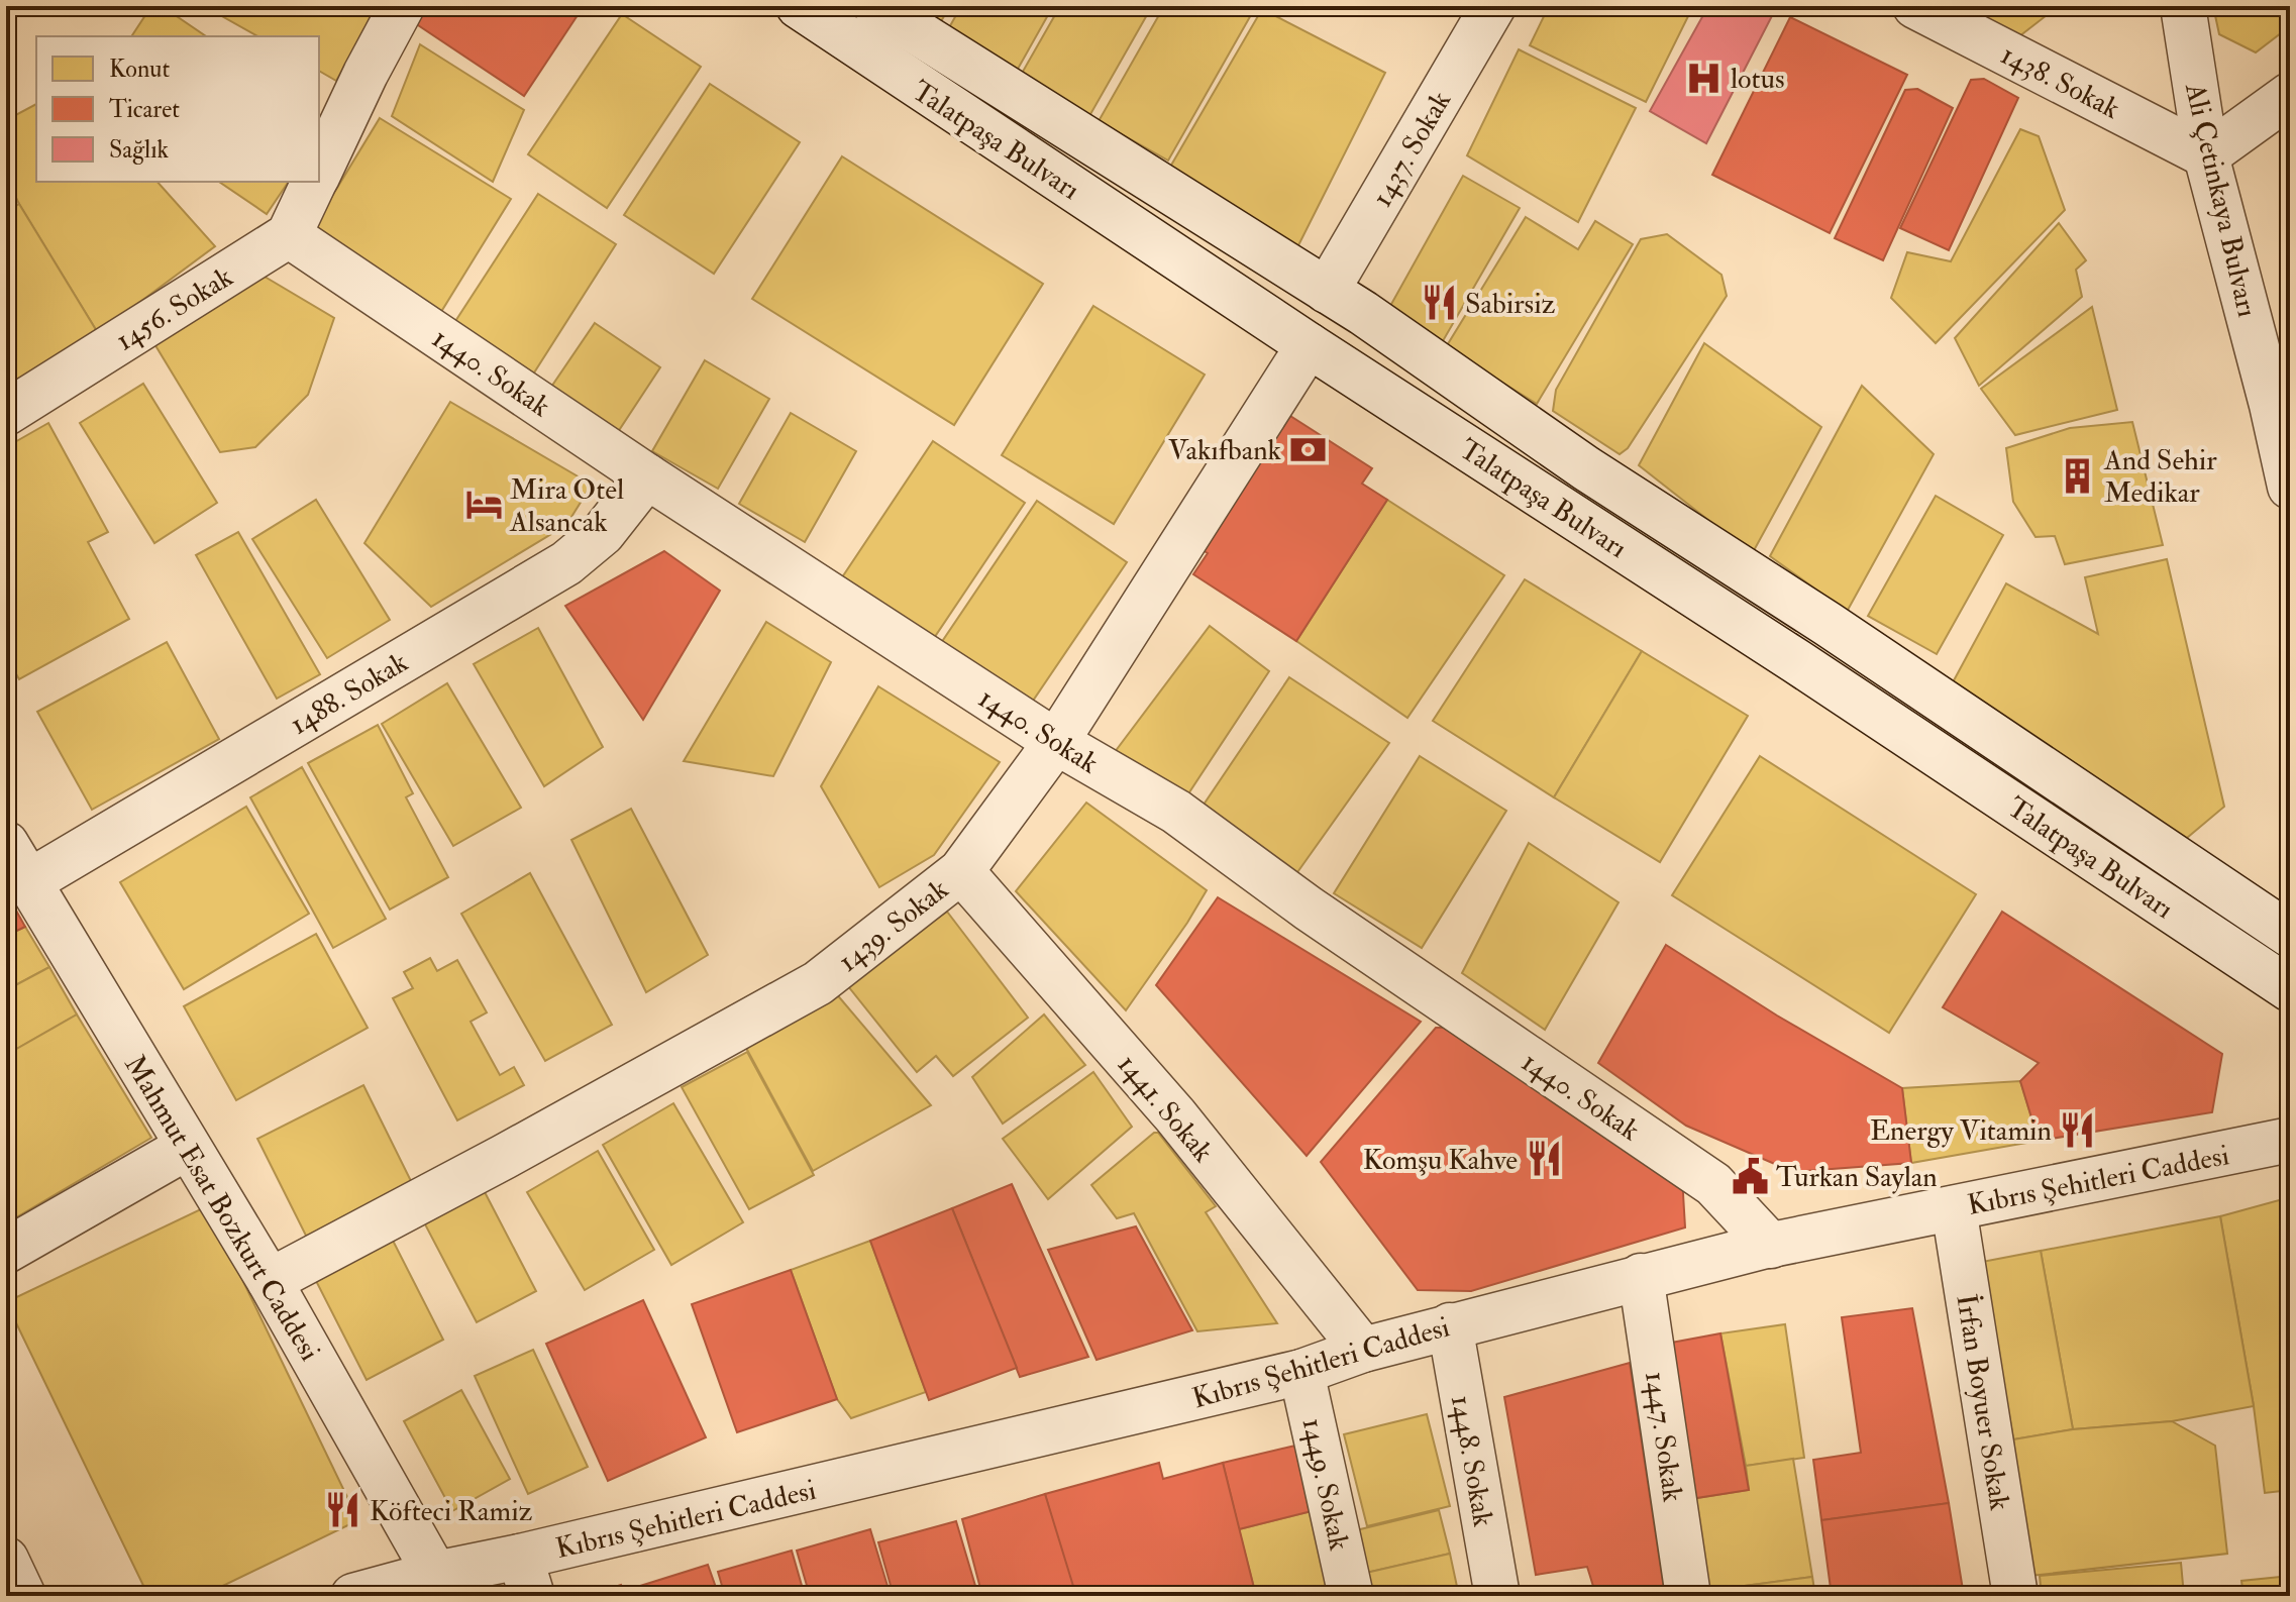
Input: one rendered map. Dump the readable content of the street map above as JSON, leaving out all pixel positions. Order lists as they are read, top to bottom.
{
  "streets": {
    "street": [
      "1438. Sokak",
      "Talatpaşa Bulvarı",
      "1437. Sokak",
      "Ali Çetinkaya Bulvarı",
      "1456. Sokak",
      "1440. Sokak",
      "1488. Sokak",
      "1439. Sokak",
      "1441. Sokak",
      "Kıbrıs Şehitleri Caddesi",
      "Mahmut Esat Bozkurt Caddesi",
      "İrfan Boyuer Sokak",
      "1447. Sokak",
      "1448. Sokak",
      "1449. Sokak"
    ]
  },
  "crossings": [
    ["1438. Sokak", "Ali Çetinkaya Bulvarı"],
    ["Talatpaşa Bulvarı", "1437. Sokak"],
    ["Talatpaşa Bulvarı", "1439. Sokak"],
    ["1456. Sokak", "1440. Sokak"],
    ["1440. Sokak", "1488. Sokak"],
    ["1440. Sokak", "1439. Sokak"],
    ["1440. Sokak", "Kıbrıs Şehitleri Caddesi"],
    ["1488. Sokak", "Mahmut Esat Bozkurt Caddesi"],
    ["1439. Sokak", "1441. Sokak"],
    ["1439. Sokak", "Mahmut Esat Bozkurt Caddesi"],
    ["1441. Sokak", "Kıbrıs Şehitleri Caddesi"],
    ["Kıbrıs Şehitleri Caddesi", "Mahmut Esat Bozkurt Caddesi"],
    ["Kıbrıs Şehitleri Caddesi", "İrfan Boyuer Sokak"],
    ["Kıbrıs Şehitleri Caddesi", "1447. Sokak"],
    ["Kıbrıs Şehitleri Caddesi", "1448. Sokak"],
    ["Kıbrıs Şehitleri Caddesi", "1449. Sokak"]
  ],
  "places": {
    "hospital": ["lotus"],
    "restaurant": [
      "Sabirsiz",
      "Energy Vitamin",
      "Komşu Kahve",
      "Köfteci Ramiz"
    ],
    "bank": ["Vakıfbank"],
    "building": ["And Sehir Medikar"],
    "hotel": ["Mira Otel Alsancak"],
    "public building": ["Turkan Saylan"]
  },
  "legend": ["Konut", "Ticaret", "Sağlık"]
}
